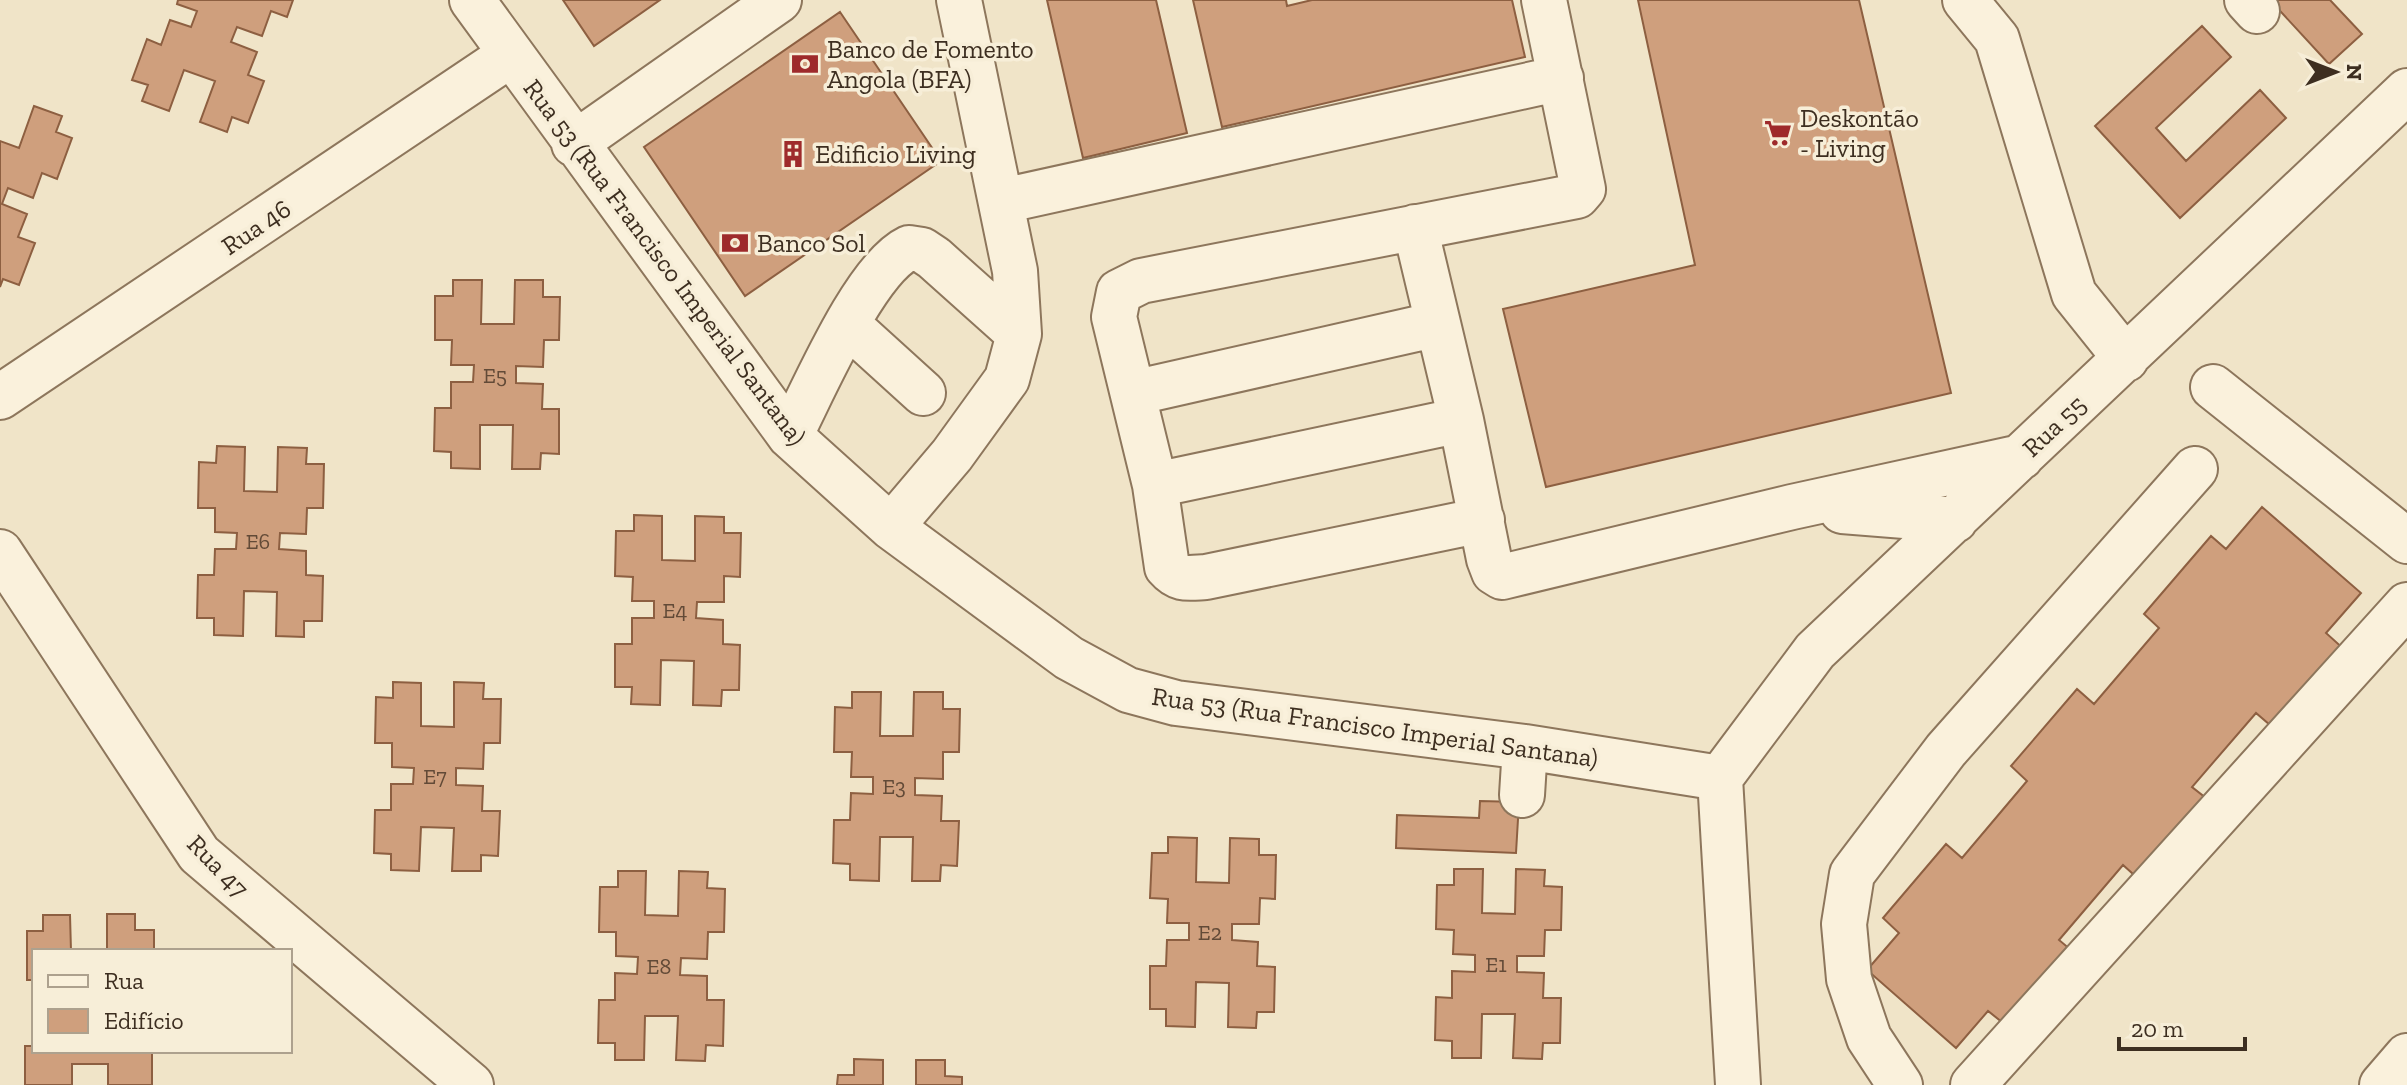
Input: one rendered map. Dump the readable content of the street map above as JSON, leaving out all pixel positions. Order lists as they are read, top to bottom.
{
  "streets": {
    "street": [
      "Rua 46",
      "Rua 53 (Rua Francisco Imperial Santana)",
      "Rua 55",
      "Rua 47"
    ]
  },
  "crossings": [
    ["Rua 46", "Rua 53 (Rua Francisco Imperial Santana)"],
    ["Rua 53 (Rua Francisco Imperial Santana)", "Rua 55"]
  ],
  "places": {
    "bank": ["Banco de Fomento Angola (BFA)", "Banco Sol"],
    "supermarket": ["Deskontão - Living"],
    "building": ["Edificio Living"]
  },
  "house_numbers": [
    "E5",
    "E6",
    "E4",
    "E7",
    "E3",
    "E2",
    "E1",
    "E8"
  ],
  "legend": ["Rua", "Edifício"],
  "scale_bar": "20 m",
  "north": "right"
}
